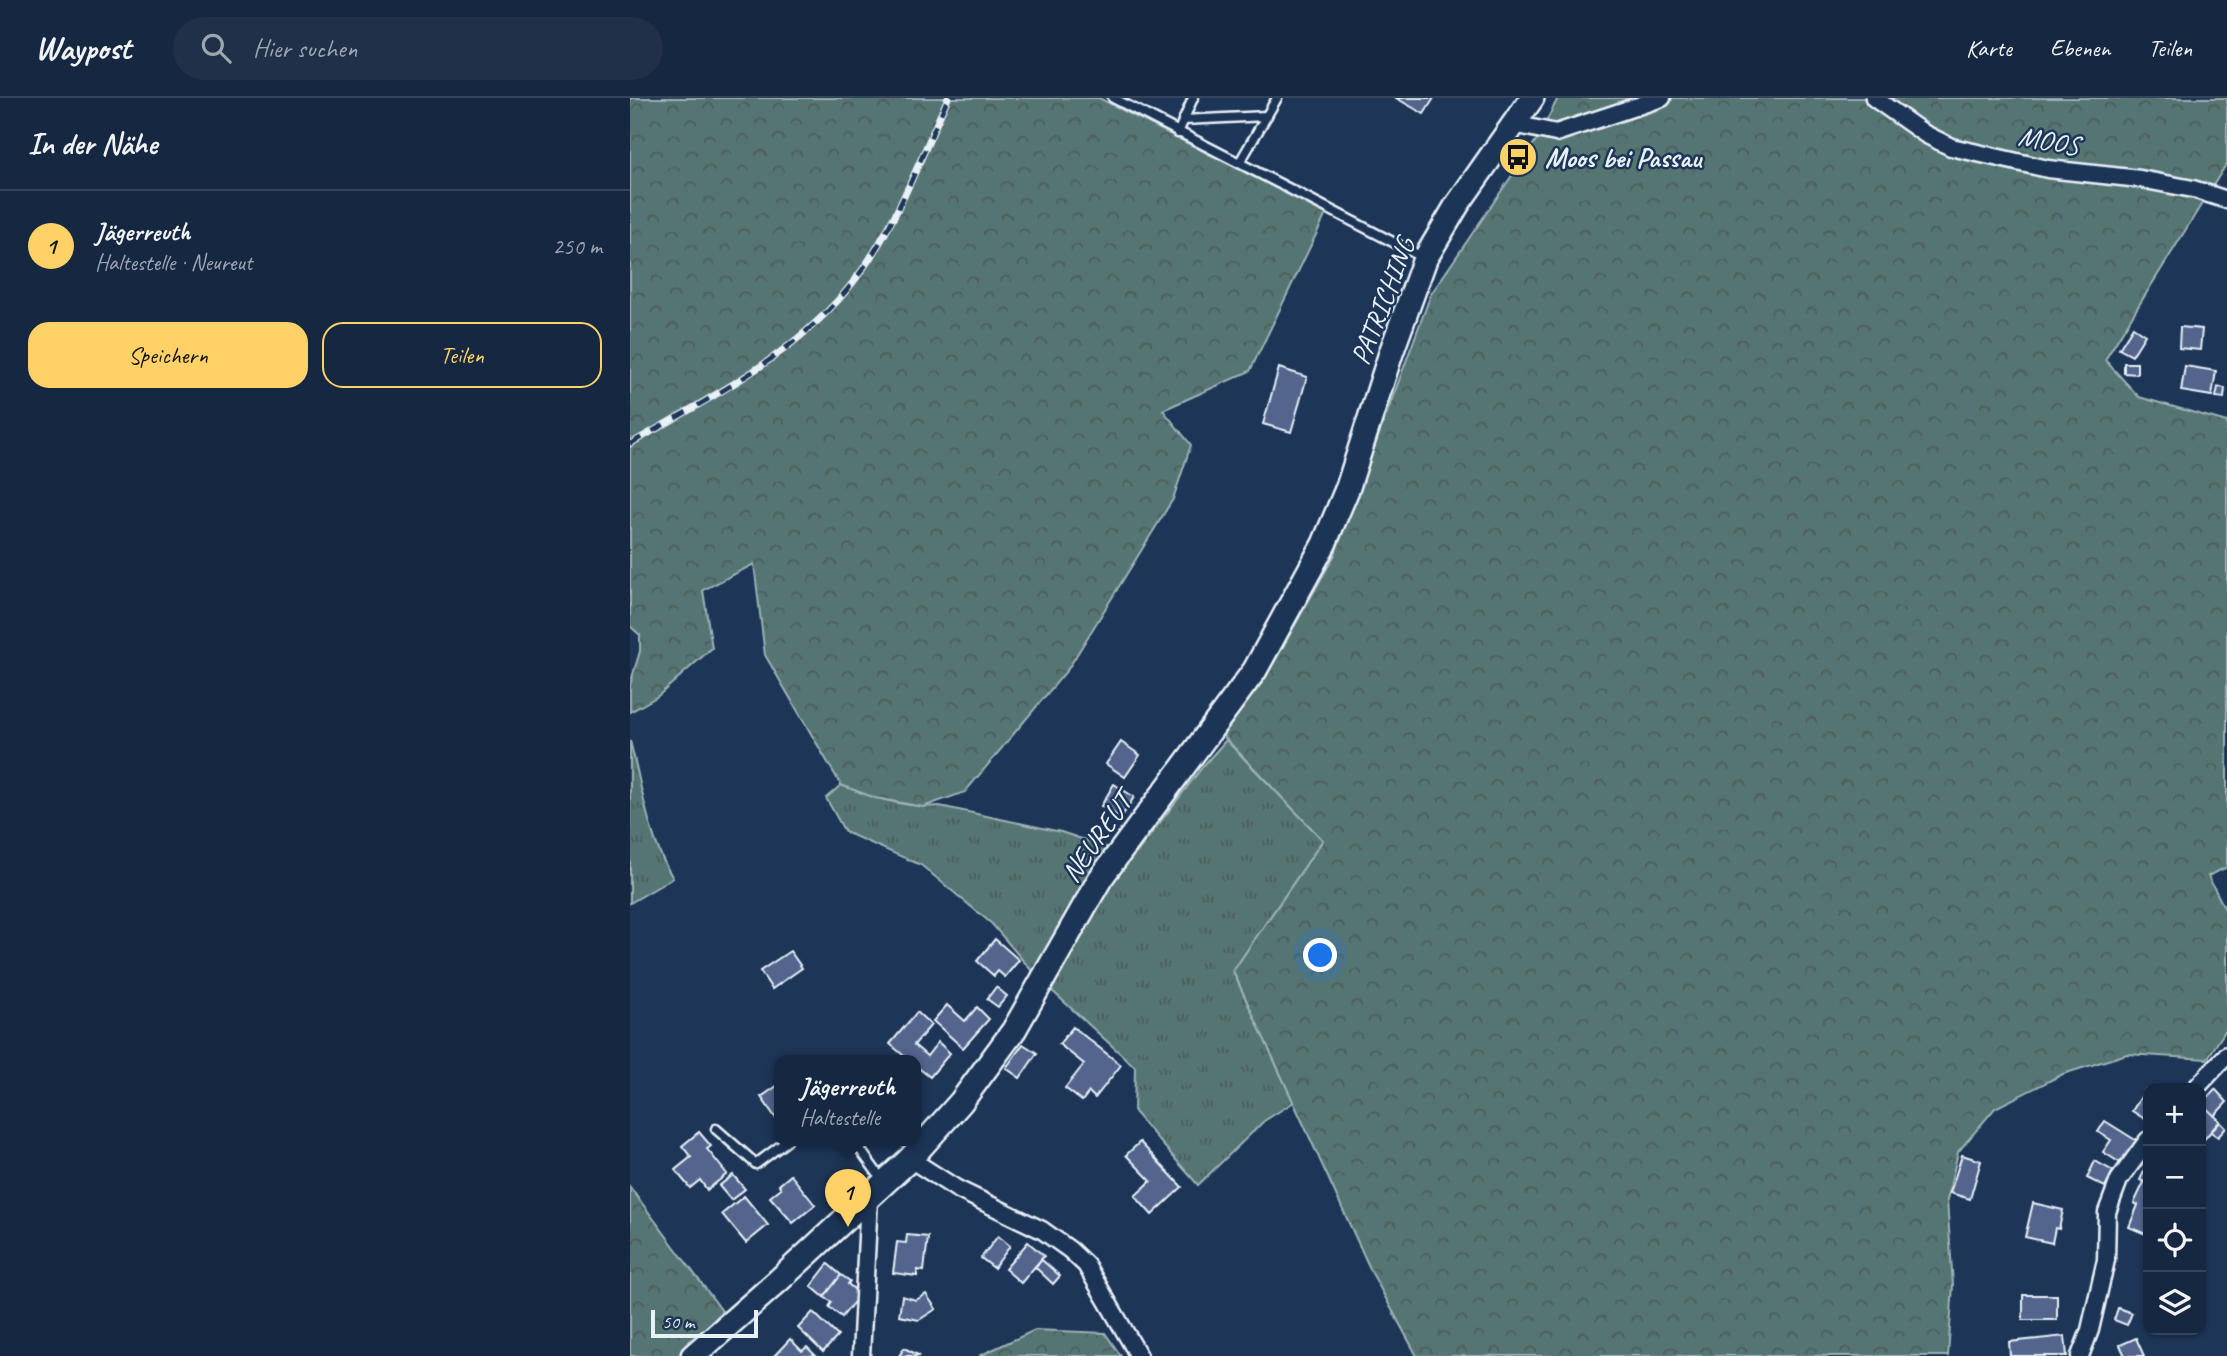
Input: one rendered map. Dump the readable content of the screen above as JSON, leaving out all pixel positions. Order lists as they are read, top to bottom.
{
  "streets": {
    "street": ["MOOS", "PATRICHING", "NEUREUT"]
  },
  "crossings": [
    ["PATRICHING", "NEUREUT"]
  ],
  "places": {
    "bus stop": ["Moos bei Passau"]
  },
  "scale_bar": "50 m",
  "page": {
    "header": "Waypost",
    "search": "Hier suchen",
    "nav": ["Karte", "Ebenen", "Teilen"],
    "heading": "In der Nähe",
    "list": [
      {
        "mark": "1",
        "name": "Jägerreuth",
        "note": "Haltestelle · Neureut",
        "value": "250 m"
      }
    ],
    "buttons": ["Speichern", "Teilen"],
    "popup": ["Jägerreuth", "Haltestelle"],
    "map_buttons": ["+", "−"],
    "pins": "1",
    "scale": "50 m"
  }
}
